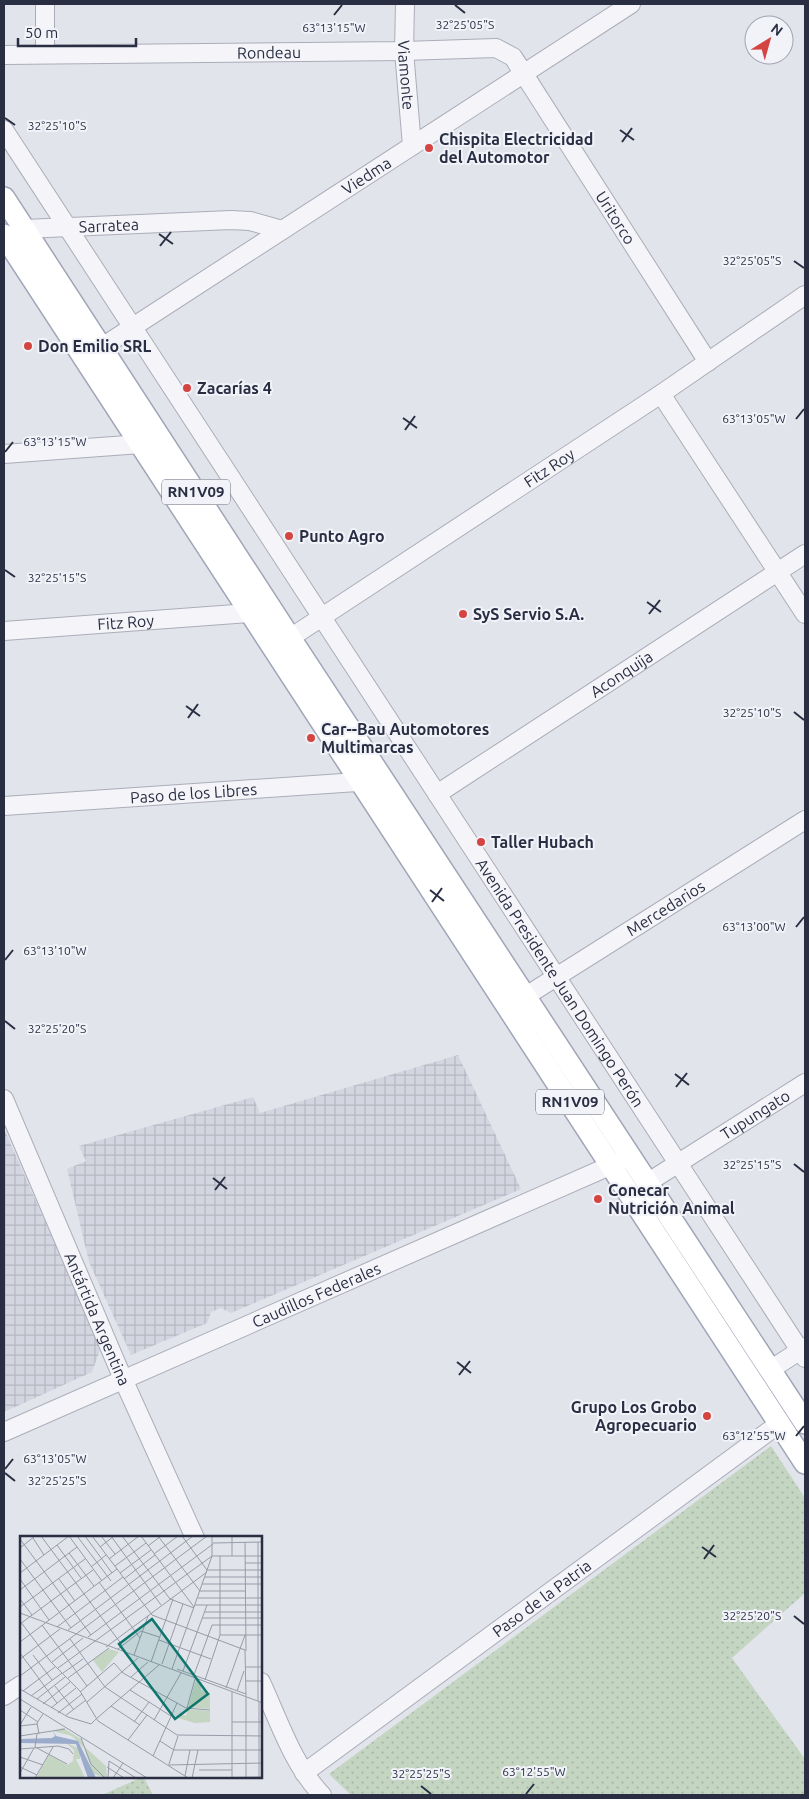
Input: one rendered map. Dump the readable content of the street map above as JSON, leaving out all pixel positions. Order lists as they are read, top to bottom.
{
  "streets": {
    "main road": ["RN1V09"],
    "street": [
      "Rondeau",
      "Viamonte",
      "Viedma",
      "Uritorco",
      "Sarratea",
      "Fitz Roy",
      "Aconquija",
      "Paso de los Libres",
      "Mercedarios",
      "Avenida Presidente Juan Domingo Perón",
      "Tupungato",
      "Caudillos Federales",
      "Antártida Argentina",
      "Paso de la Patria"
    ]
  },
  "crossings": [
    ["Rondeau", "Viamonte"],
    ["Rondeau", "Viedma"],
    ["Rondeau", "Uritorco"],
    ["Viamonte", "Viedma"],
    ["Viedma", "Uritorco"],
    ["Viedma", "Sarratea"],
    ["Viedma", "RN1V09"],
    ["Viedma", "Avenida Presidente Juan Domingo Perón"],
    ["Uritorco", "Fitz Roy"],
    ["Sarratea", "RN1V09"],
    ["Sarratea", "Avenida Presidente Juan Domingo Perón"],
    ["Fitz Roy", "RN1V09"],
    ["Fitz Roy", "Avenida Presidente Juan Domingo Perón"],
    ["RN1V09", "Paso de los Libres"],
    ["RN1V09", "Mercedarios"],
    ["RN1V09", "Tupungato"],
    ["RN1V09", "Caudillos Federales"],
    ["RN1V09", "Paso de la Patria"],
    ["Aconquija", "Avenida Presidente Juan Domingo Perón"],
    ["Mercedarios", "Avenida Presidente Juan Domingo Perón"],
    ["Avenida Presidente Juan Domingo Perón", "Tupungato"],
    ["Caudillos Federales", "Antártida Argentina"]
  ],
  "places": [
    "Chispita Electricidad del Automotor",
    "Don Emilio SRL",
    "Zacarías 4",
    "Punto Agro",
    "SyS Servio S.A.",
    "Car--Bau Automotores Multimarcas",
    "Taller Hubach",
    "Conecar Nutrición Animal",
    "Grupo Los Grobo Agropecuario"
  ],
  "scale_bar": "50 m",
  "north": "top right",
  "coordinates": [
    "32°25'05\"S",
    "63°13'15\"W",
    "32°25'10\"S",
    "63°13'05\"W",
    "32°25'15\"S",
    "63°13'00\"W",
    "63°13'10\"W",
    "32°25'20\"S",
    "63°12'55\"W",
    "32°25'25\"S"
  ]
}
